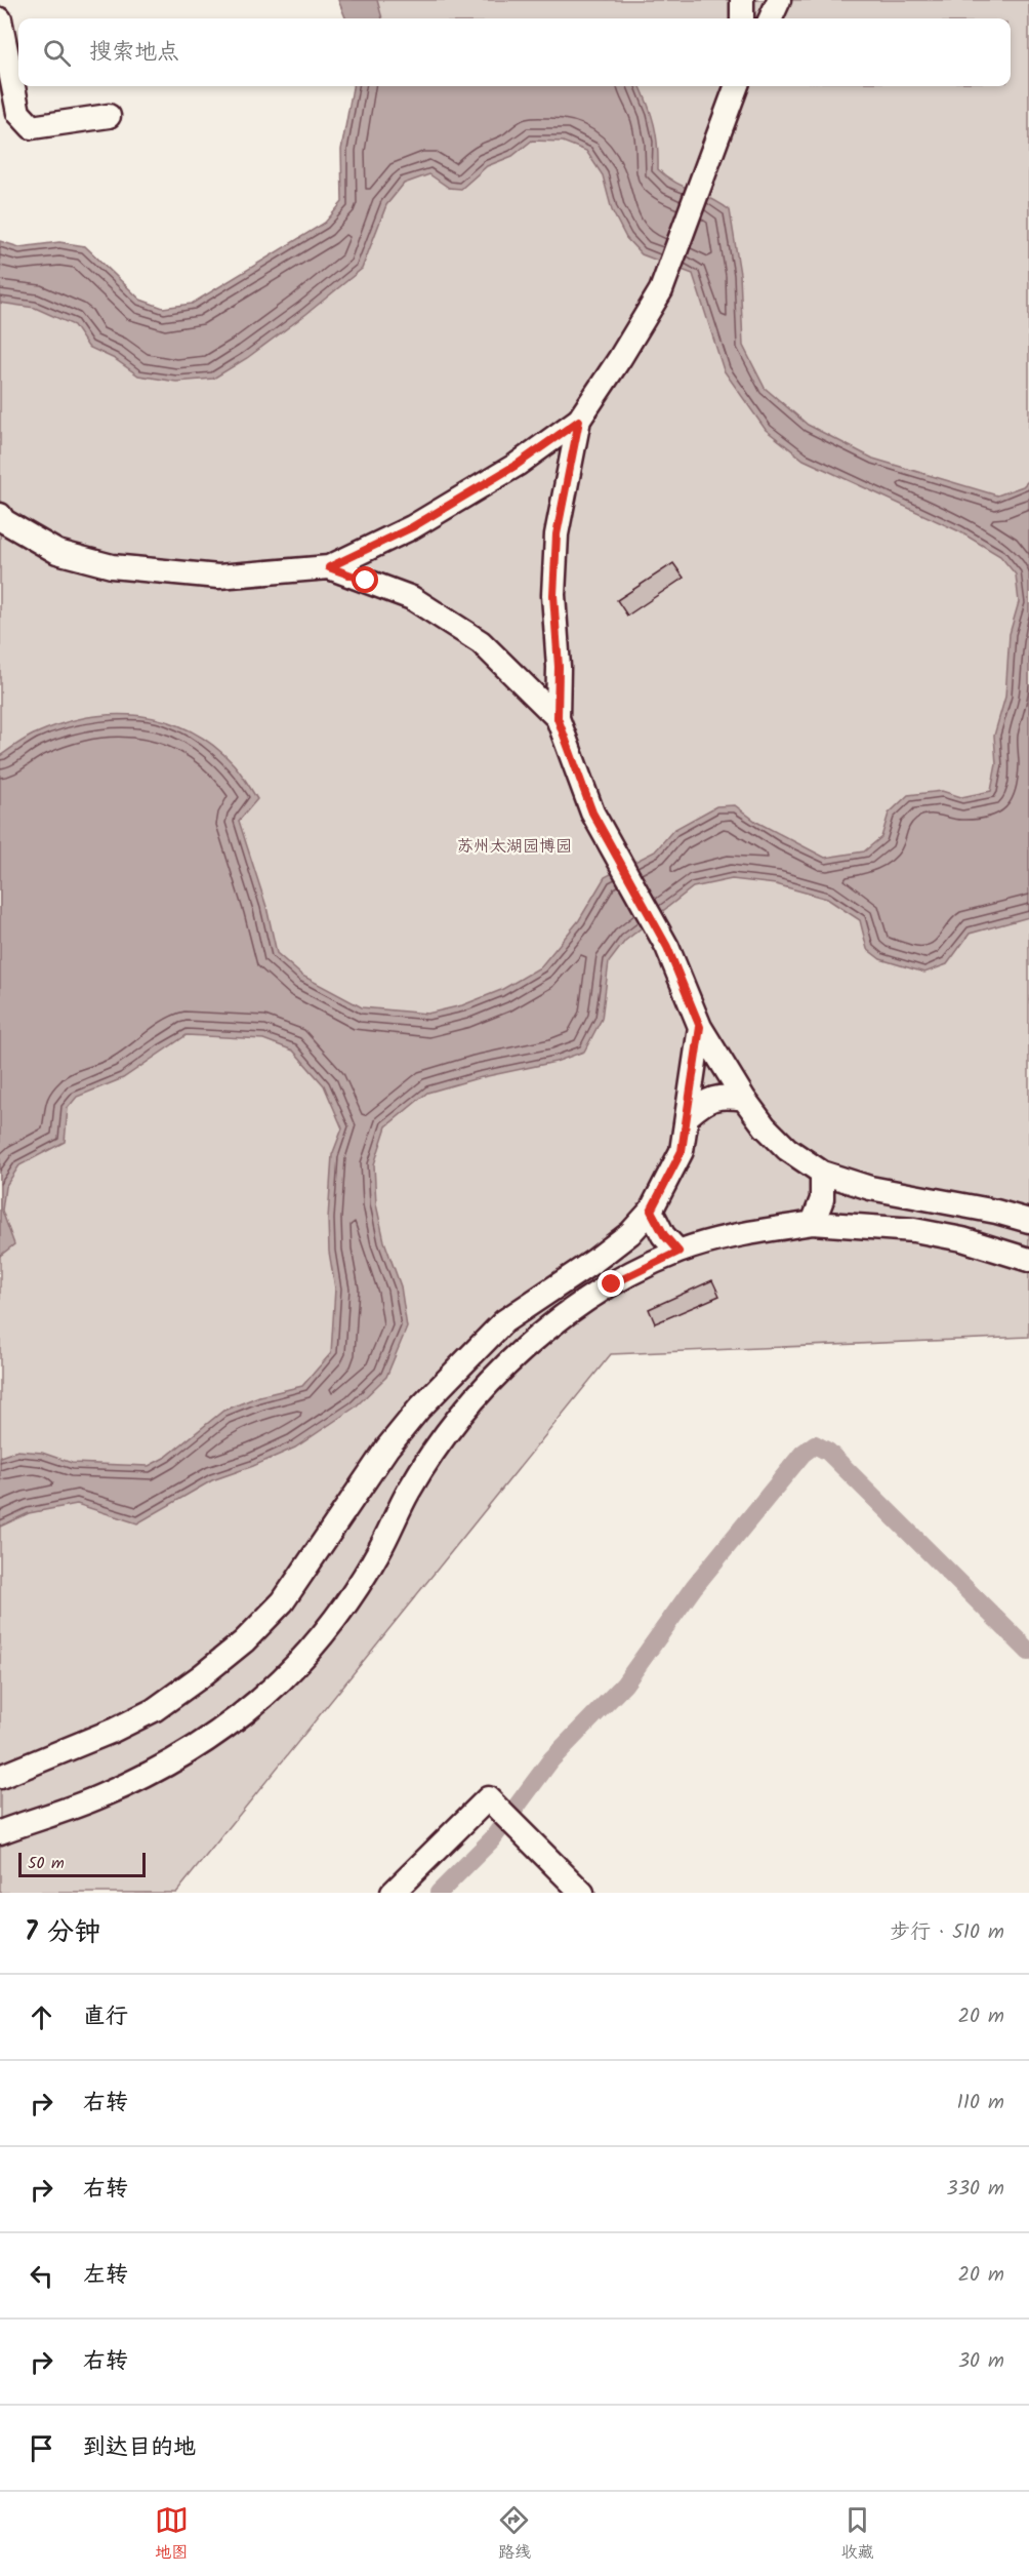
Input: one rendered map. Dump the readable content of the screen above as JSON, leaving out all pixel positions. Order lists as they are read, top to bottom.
{
  "parks": ["苏州太湖园博园"],
  "scale_bar": "50 m",
  "page": {
    "search": "搜索地点",
    "scale": "50 m",
    "heading": ["7 分钟", "步行 · 510 m"],
    "list": [
      ["直行", "20 m"],
      ["右转", "110 m"],
      ["右转", "330 m"],
      ["左转", "20 m"],
      ["右转", "30 m"],
      "到达目的地"
    ],
    "nav": ["地图", "路线", "收藏"]
  }
}
